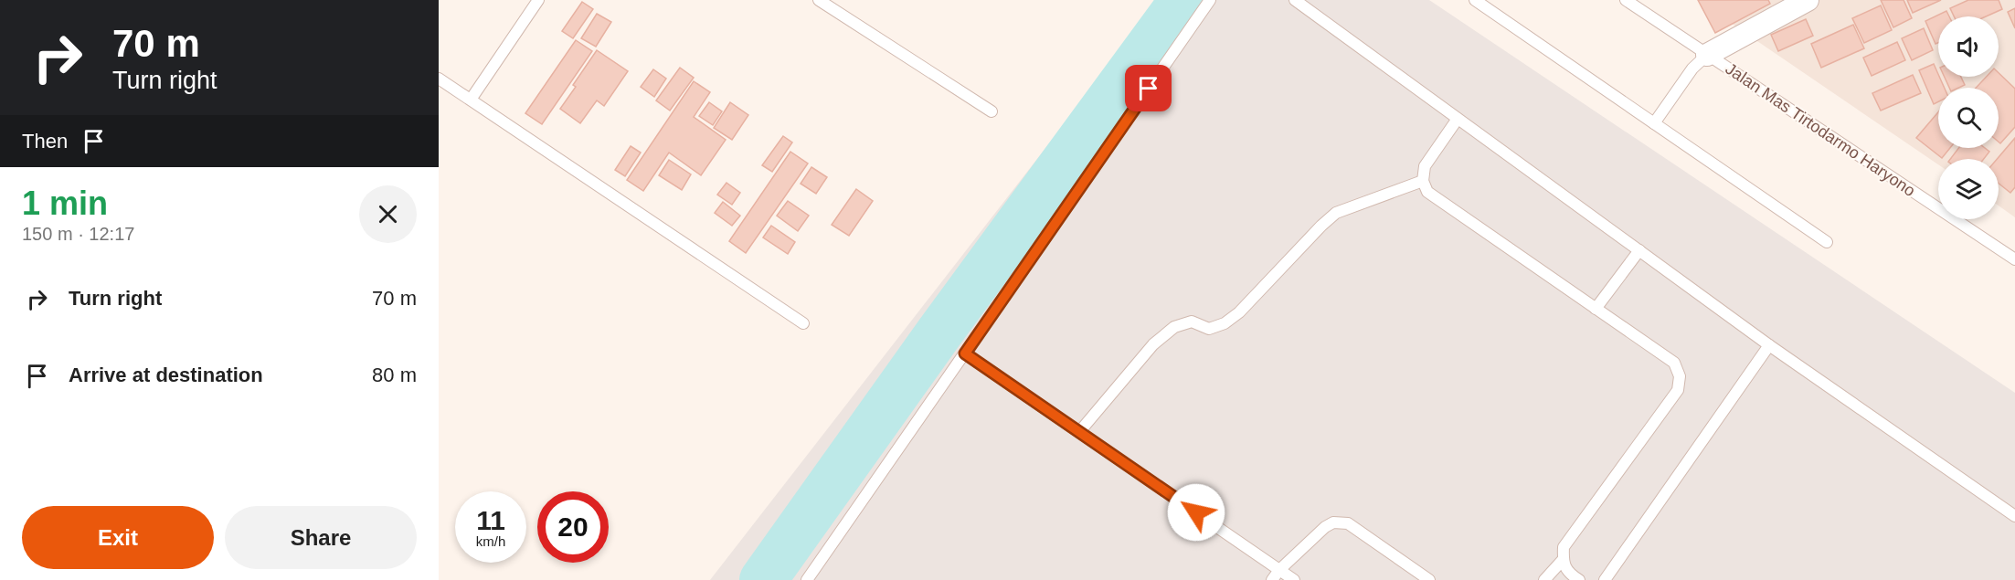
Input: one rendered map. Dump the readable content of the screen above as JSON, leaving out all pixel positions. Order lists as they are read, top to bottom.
{
  "streets": {
    "lane": ["Jalan Mas Tirtodarmo Haryono"]
  },
  "page": {
    "turn": ["70 m", "Turn right"],
    "then": "Then",
    "heading": ["1 min", "150 m · 12:17"],
    "list": [
      {
        "name": "Turn right",
        "value": "70 m"
      },
      {
        "name": "Arrive at destination",
        "value": "80 m"
      }
    ],
    "speed": "11 km/h",
    "limit": "20",
    "buttons": ["Exit", "Share"]
  }
}
